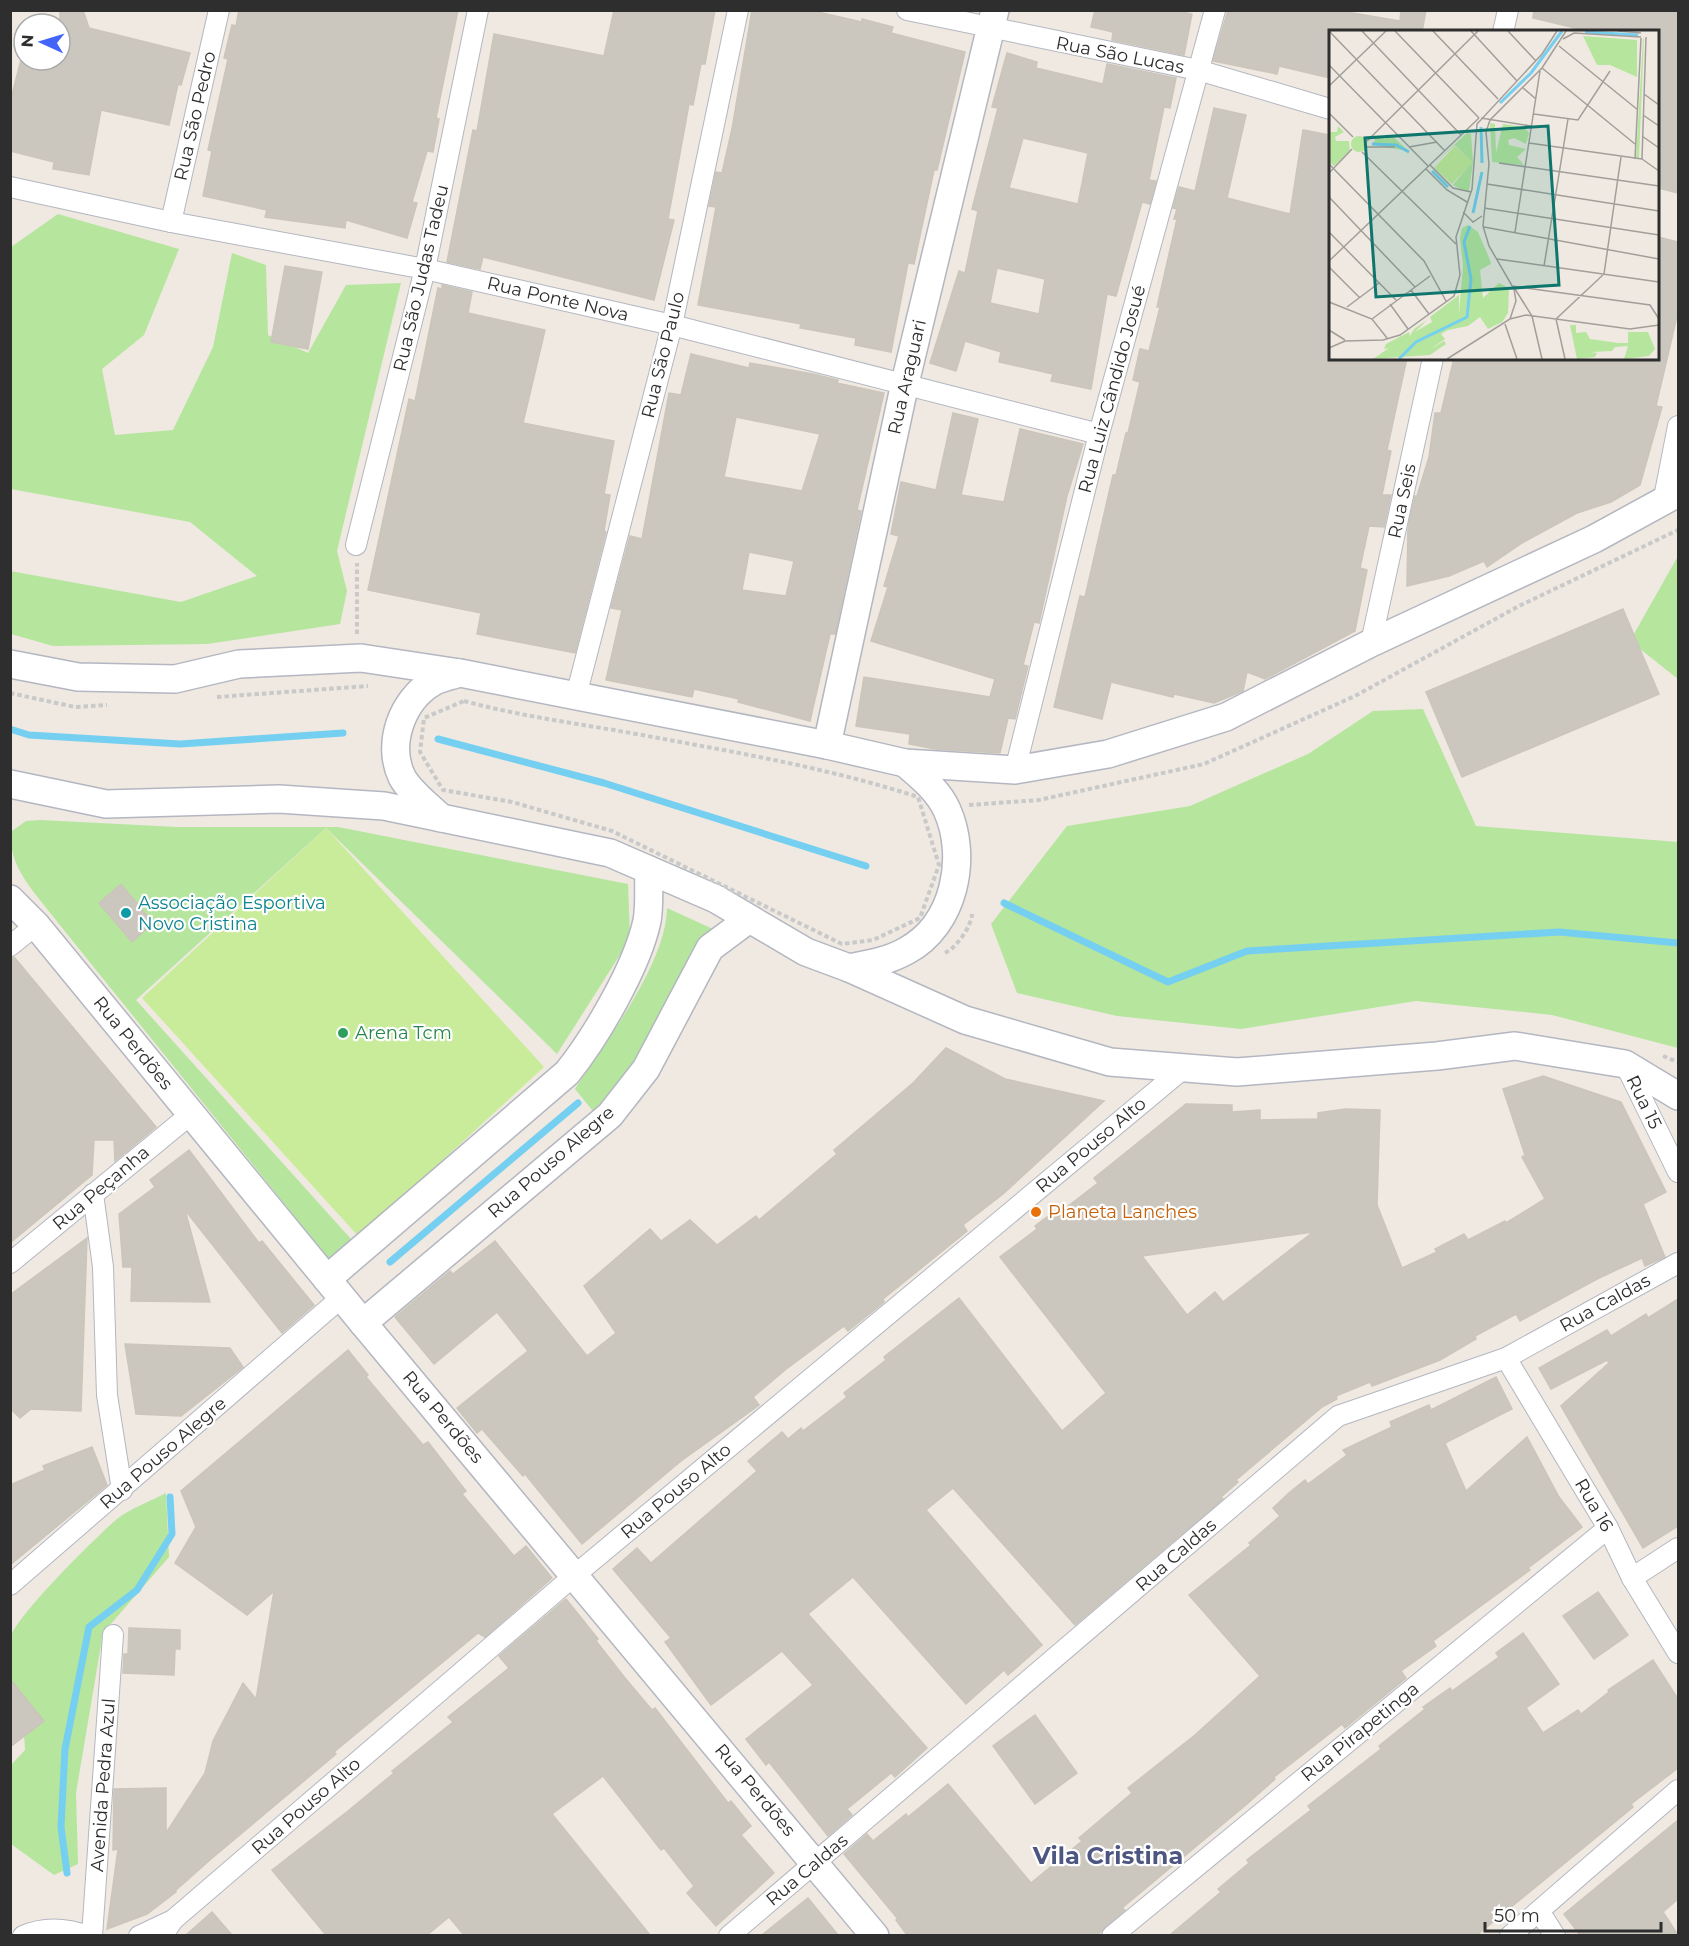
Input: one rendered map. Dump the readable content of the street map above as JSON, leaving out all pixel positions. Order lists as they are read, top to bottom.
{
  "streets": {
    "main road": ["Rua Araguari", "Rua Perdões", "Rua Pouso Alegre"],
    "street": [
      "Rua São Lucas",
      "Rua São Pedro",
      "Rua São Judas Tadeu",
      "Rua Ponte Nova",
      "Rua São Paulo",
      "Rua Luiz Cândido Josué",
      "Rua Seis",
      "Rua 15",
      "Rua Pouso Alto",
      "Rua Peçanha",
      "Rua Caldas",
      "Rua 16",
      "Rua Pirapetinga",
      "Avenida Pedra Azul"
    ]
  },
  "crossings": [
    ["Rua São Lucas", "Rua Araguari"],
    ["Rua São Lucas", "Rua Luiz Cândido Josué"],
    ["Rua São Pedro", "Rua Ponte Nova"],
    ["Rua São Judas Tadeu", "Rua Ponte Nova"],
    ["Rua Ponte Nova", "Rua São Paulo"],
    ["Rua Ponte Nova", "Rua Araguari"],
    ["Rua Ponte Nova", "Rua Luiz Cândido Josué"],
    ["Rua Perdões", "Rua Pouso Alto"],
    ["Rua Perdões", "Rua Pouso Alegre"],
    ["Rua Perdões", "Rua Peçanha"],
    ["Rua Perdões", "Rua Caldas"],
    ["Rua Caldas", "Rua 16"],
    ["Rua 16", "Rua Pirapetinga"]
  ],
  "districts": ["Vila Cristina"],
  "places": ["Associação Esportiva Novo Cristina", "Arena Tcm", "Planeta Lanches"],
  "scale_bar": "50 m",
  "north": "left"
}
